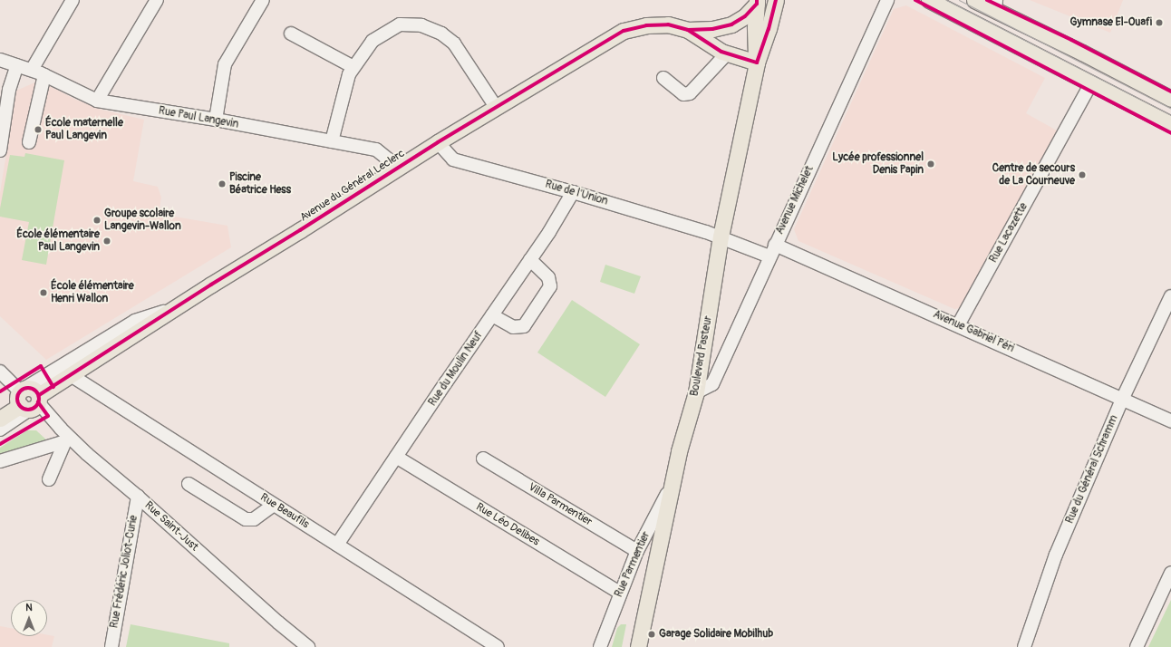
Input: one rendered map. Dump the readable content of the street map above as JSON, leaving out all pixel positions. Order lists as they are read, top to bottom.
{
  "streets": {
    "main road": ["Avenue du Général Leclerc", "Boulevard Pasteur"],
    "street": [
      "Rue Paul Langevin",
      "Rue de l'Union",
      "Avenue Michelet",
      "Rue Lacazette",
      "Avenue Gabriel Péri",
      "Rue du Moulin Neuf",
      "Rue du Général Schramm",
      "Villa Parmentier",
      "Rue Beaufils",
      "Rue Léo Delibes",
      "Rue Saint-Just",
      "Rue Parmentier",
      "Rue Frédéric Joliot-Curie"
    ]
  },
  "crossings": [
    ["Rue Paul Langevin", "Avenue du Général Leclerc"],
    ["Avenue du Général Leclerc", "Rue de l'Union"],
    ["Avenue du Général Leclerc", "Boulevard Pasteur"],
    ["Avenue du Général Leclerc", "Rue Beaufils"],
    ["Avenue du Général Leclerc", "Rue Saint-Just"],
    ["Rue de l'Union", "Avenue Michelet"],
    ["Rue de l'Union", "Boulevard Pasteur"],
    ["Rue de l'Union", "Rue du Moulin Neuf"],
    ["Avenue Michelet", "Avenue Gabriel Péri"],
    ["Avenue Michelet", "Boulevard Pasteur"],
    ["Rue Lacazette", "Avenue Gabriel Péri"],
    ["Avenue Gabriel Péri", "Rue du Général Schramm"],
    ["Boulevard Pasteur", "Rue Parmentier"],
    ["Rue du Moulin Neuf", "Rue Beaufils"],
    ["Rue du Moulin Neuf", "Rue Léo Delibes"],
    ["Villa Parmentier", "Rue Parmentier"],
    ["Rue Léo Delibes", "Rue Parmentier"],
    ["Rue Saint-Just", "Rue Frédéric Joliot-Curie"]
  ],
  "places": [
    "Gymnase El-Ouafi",
    "École maternelle Paul Langevin",
    "Lycée professionnel Denis Papin",
    "Centre de secours de La Courneuve",
    "Piscine Béatrice Hess",
    "Groupe scolaire Langevin-Wallon",
    "École élémentaire Paul Langevin",
    "École élémentaire Henri Wallon",
    "Garage Solidaire Mobilhub"
  ],
  "north": "top"
}
